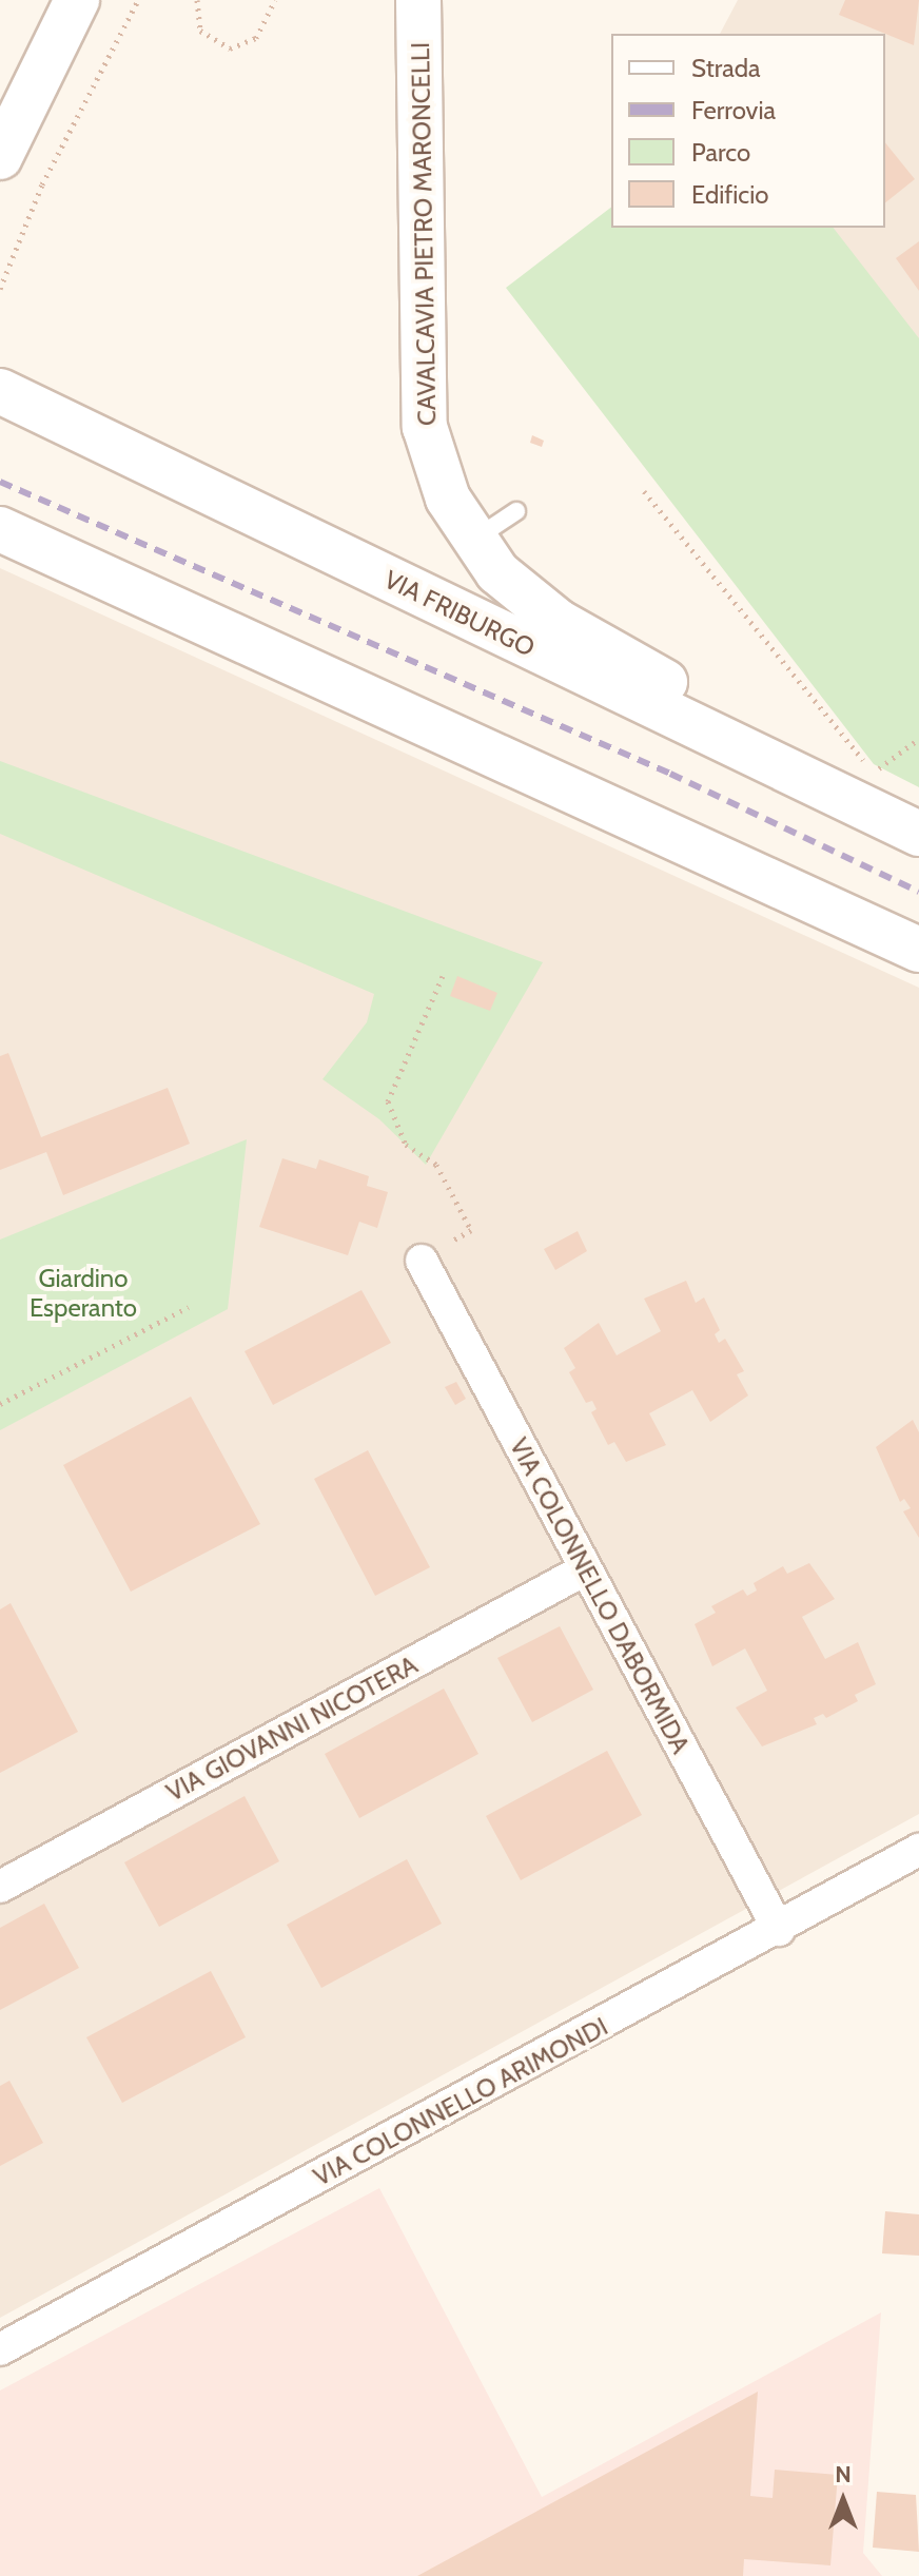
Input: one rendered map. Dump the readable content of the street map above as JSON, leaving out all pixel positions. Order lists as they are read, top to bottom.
{
  "streets": {
    "street": [
      "CAVALCAVIA PIETRO MARONCELLI",
      "VIA FRIBURGO",
      "VIA COLONNELLO DABORMIDA",
      "VIA GIOVANNI NICOTERA",
      "VIA COLONNELLO ARIMONDI"
    ]
  },
  "crossings": [
    ["CAVALCAVIA PIETRO MARONCELLI", "VIA FRIBURGO"],
    ["VIA COLONNELLO DABORMIDA", "VIA GIOVANNI NICOTERA"],
    ["VIA COLONNELLO DABORMIDA", "VIA COLONNELLO ARIMONDI"]
  ],
  "parks": ["Giardino Esperanto"],
  "legend": [
    "Strada",
    "Ferrovia",
    "Parco",
    "Edificio"
  ],
  "north": "top"
}
